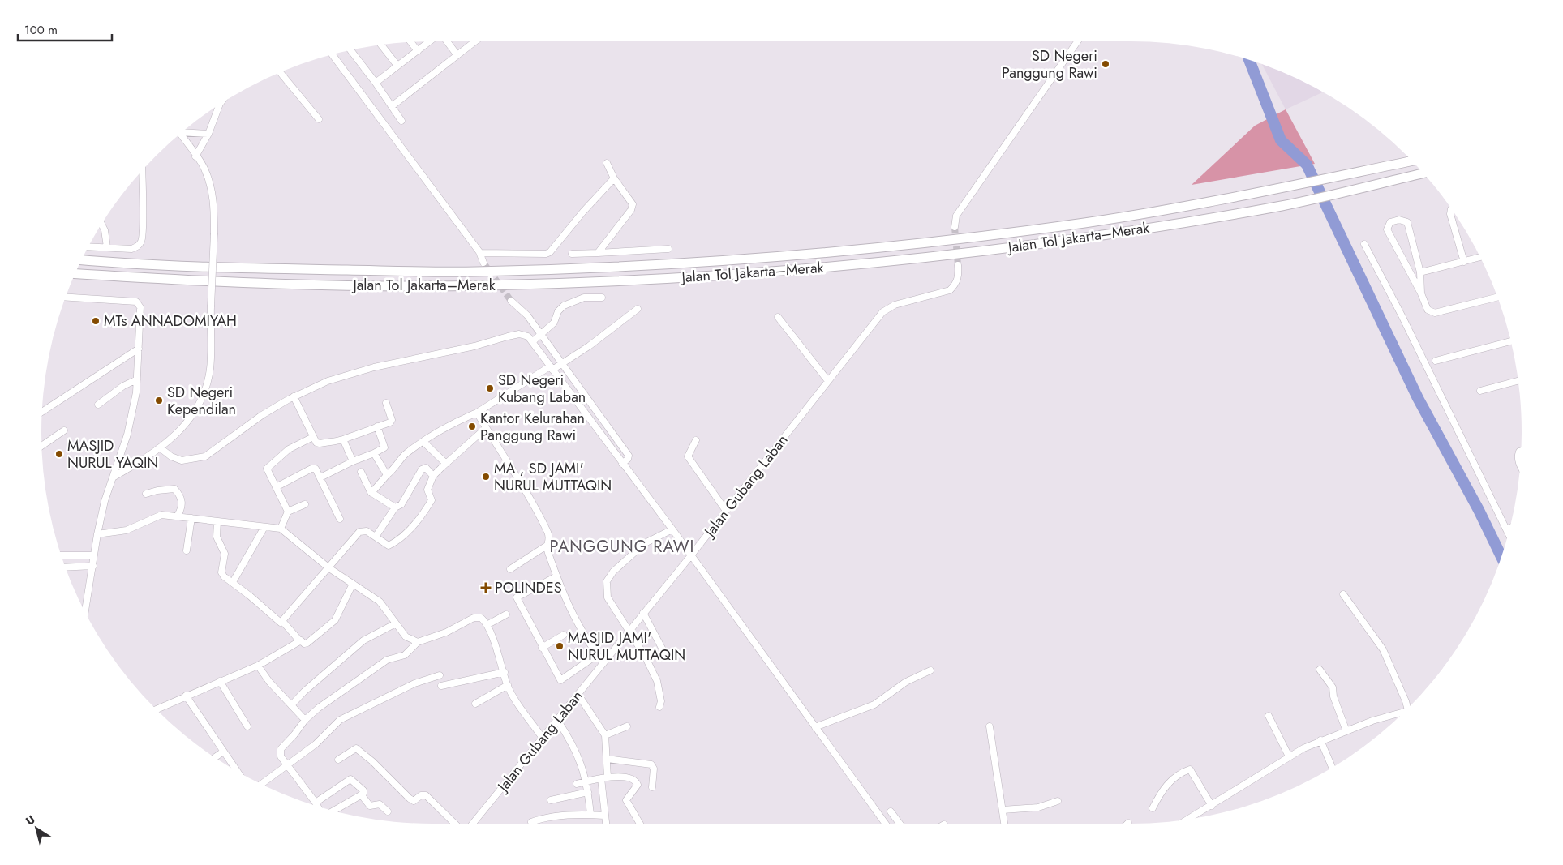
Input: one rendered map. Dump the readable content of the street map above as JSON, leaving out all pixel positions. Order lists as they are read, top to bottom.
{
  "streets": {
    "highway": ["Jalan Tol Jakarta–Merak"],
    "street": ["Jalan Gubang Laban"]
  },
  "districts": ["PANGGUNG RAWI"],
  "places": {
    "other": [
      "SD Negeri Panggung Rawi",
      "MTs ANNADOMIYAH",
      "SD Negeri Kubang Laban",
      "SD Negeri Kependilan",
      "Kantor Kelurahan Panggung Rawi",
      "MASJID NURUL YAQIN",
      "MA , SD JAMI' NURUL MUTTAQIN",
      "MASJID JAMI' NURUL MUTTAQIN"
    ],
    "health": ["POLINDES"]
  },
  "scale_bar": "100 m",
  "north": "top left"
}
